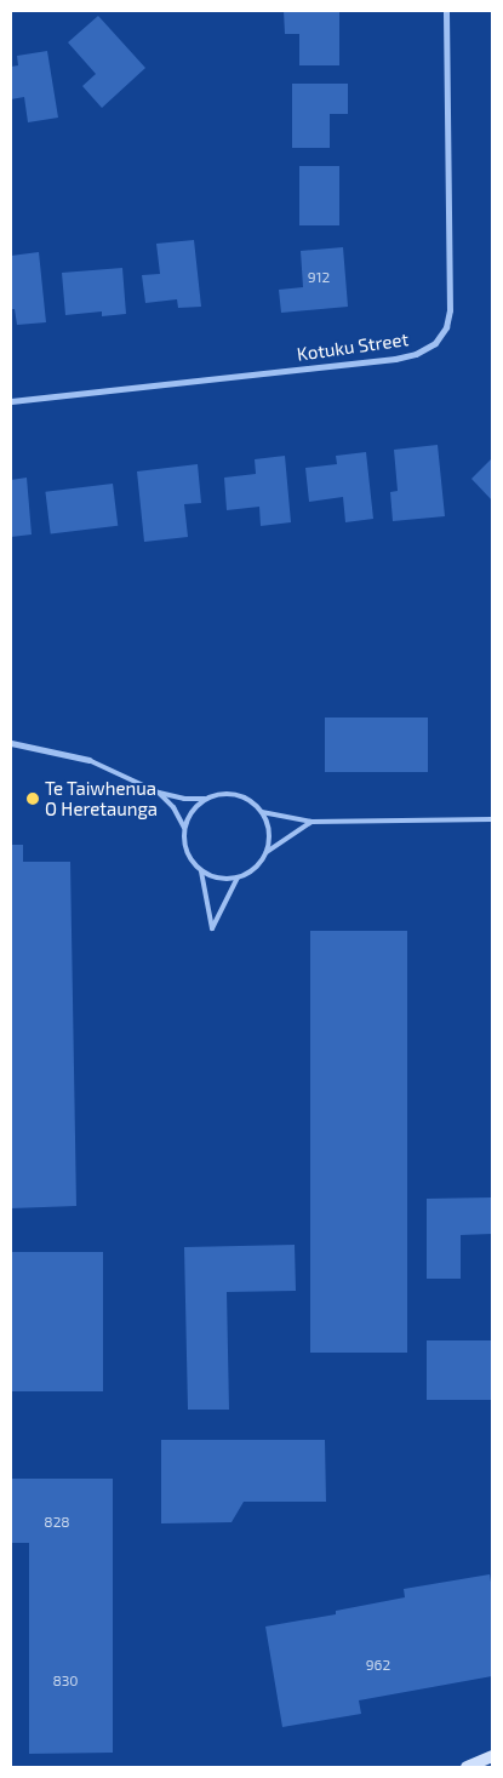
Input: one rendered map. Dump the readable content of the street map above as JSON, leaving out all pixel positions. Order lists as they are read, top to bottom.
{
  "streets": {
    "street": ["Kotuku Street"]
  },
  "places": ["Te Taiwhenua O Heretaunga"],
  "house_numbers": [
    "912",
    "828",
    "962",
    "830"
  ]
}
